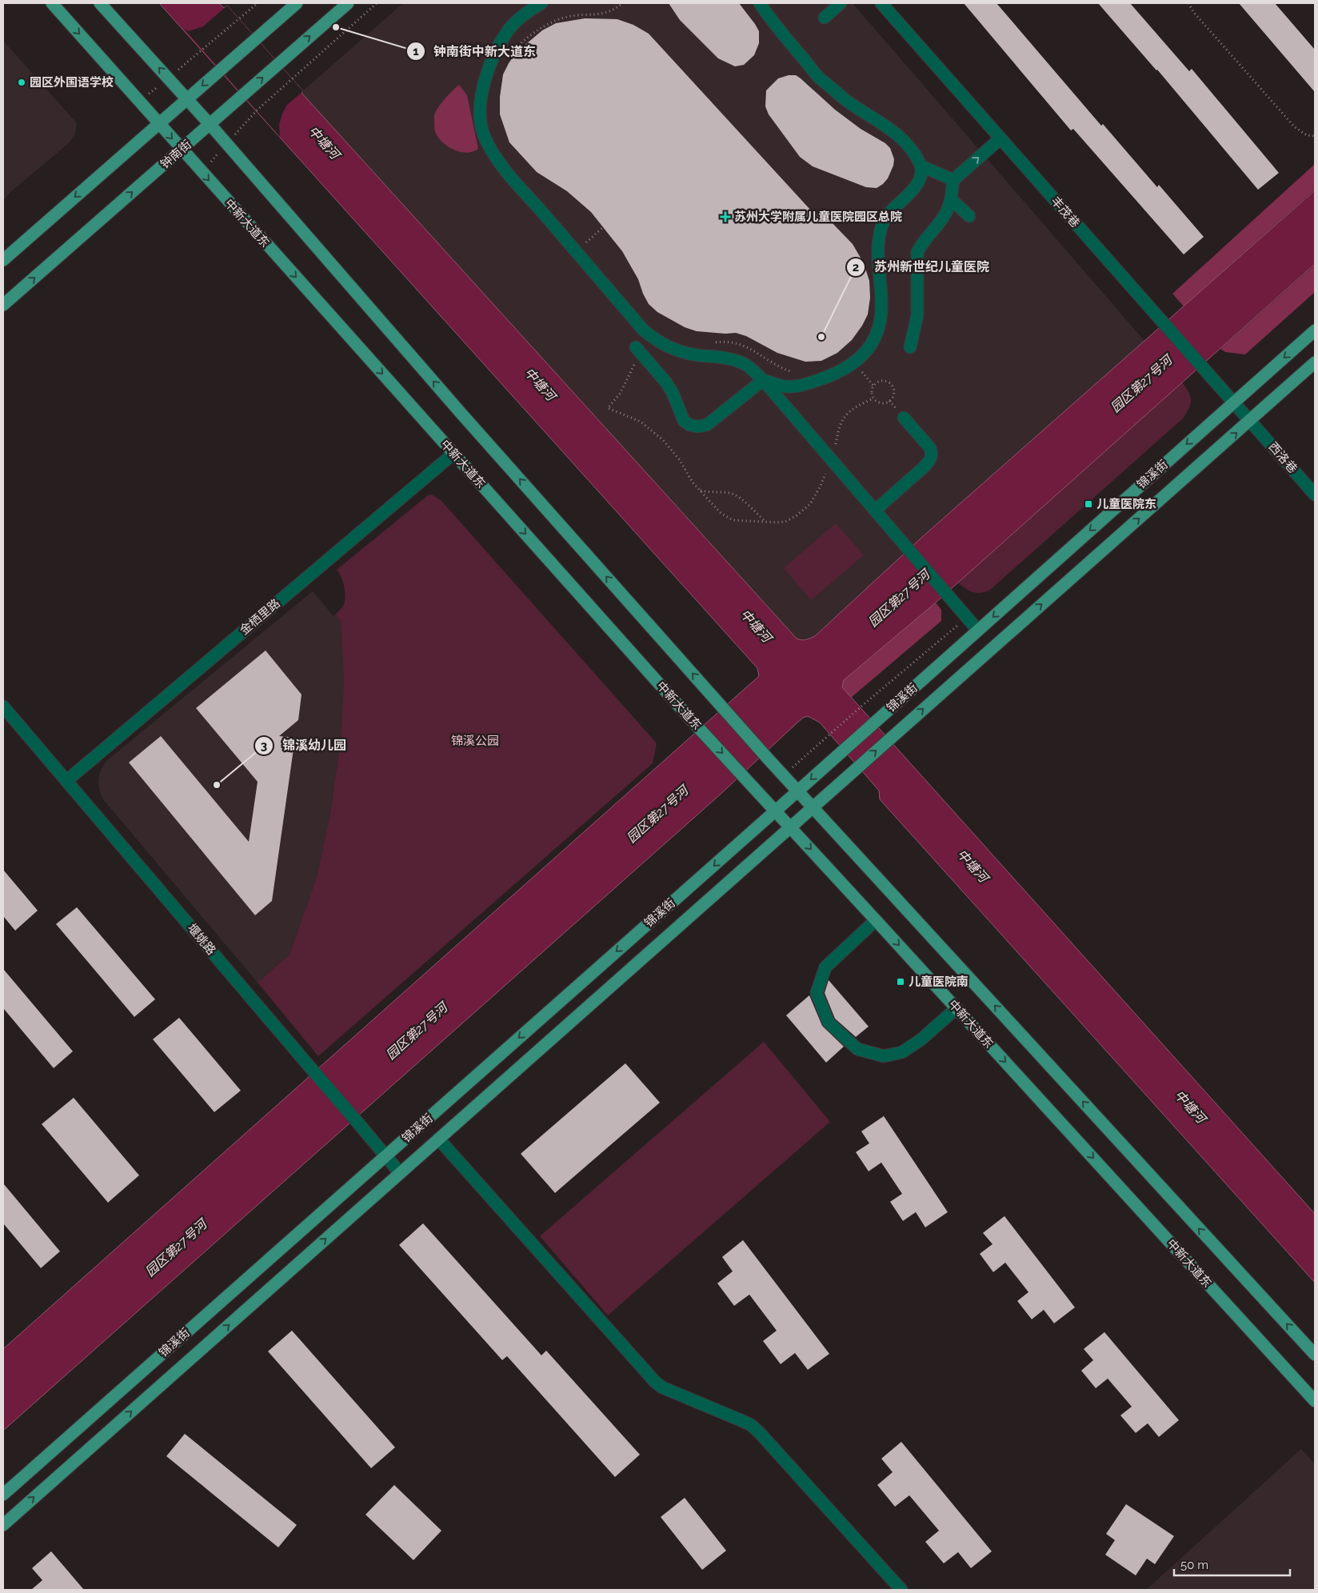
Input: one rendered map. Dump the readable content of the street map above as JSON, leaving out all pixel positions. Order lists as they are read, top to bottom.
{
  "streets": {
    "main road": ["钟南街", "中新大道东", "锦溪街"],
    "street": [
      "丰茂巷",
      "西洛巷",
      "金栖里路",
      "堰姚路"
    ]
  },
  "crossings": [
    ["钟南街", "中新大道东"],
    ["丰茂巷", "西洛巷"],
    ["丰茂巷", "锦溪街"],
    ["中新大道东", "锦溪街"],
    ["中新大道东", "金栖里路"],
    ["西洛巷", "锦溪街"],
    ["锦溪街", "堰姚路"],
    ["金栖里路", "堰姚路"]
  ],
  "water": ["中塘河", "园区第27号河"],
  "parks": ["锦溪公园"],
  "places": {
    "other": [
      "钟南街中新大道东",
      "园区外国语学校",
      "苏州新世纪儿童医院",
      "锦溪幼儿园"
    ],
    "health": ["苏州大学附属儿童医院园区总院"],
    "transit": ["儿童医院东", "儿童医院南"]
  },
  "scale_bar": "50 m"
}
